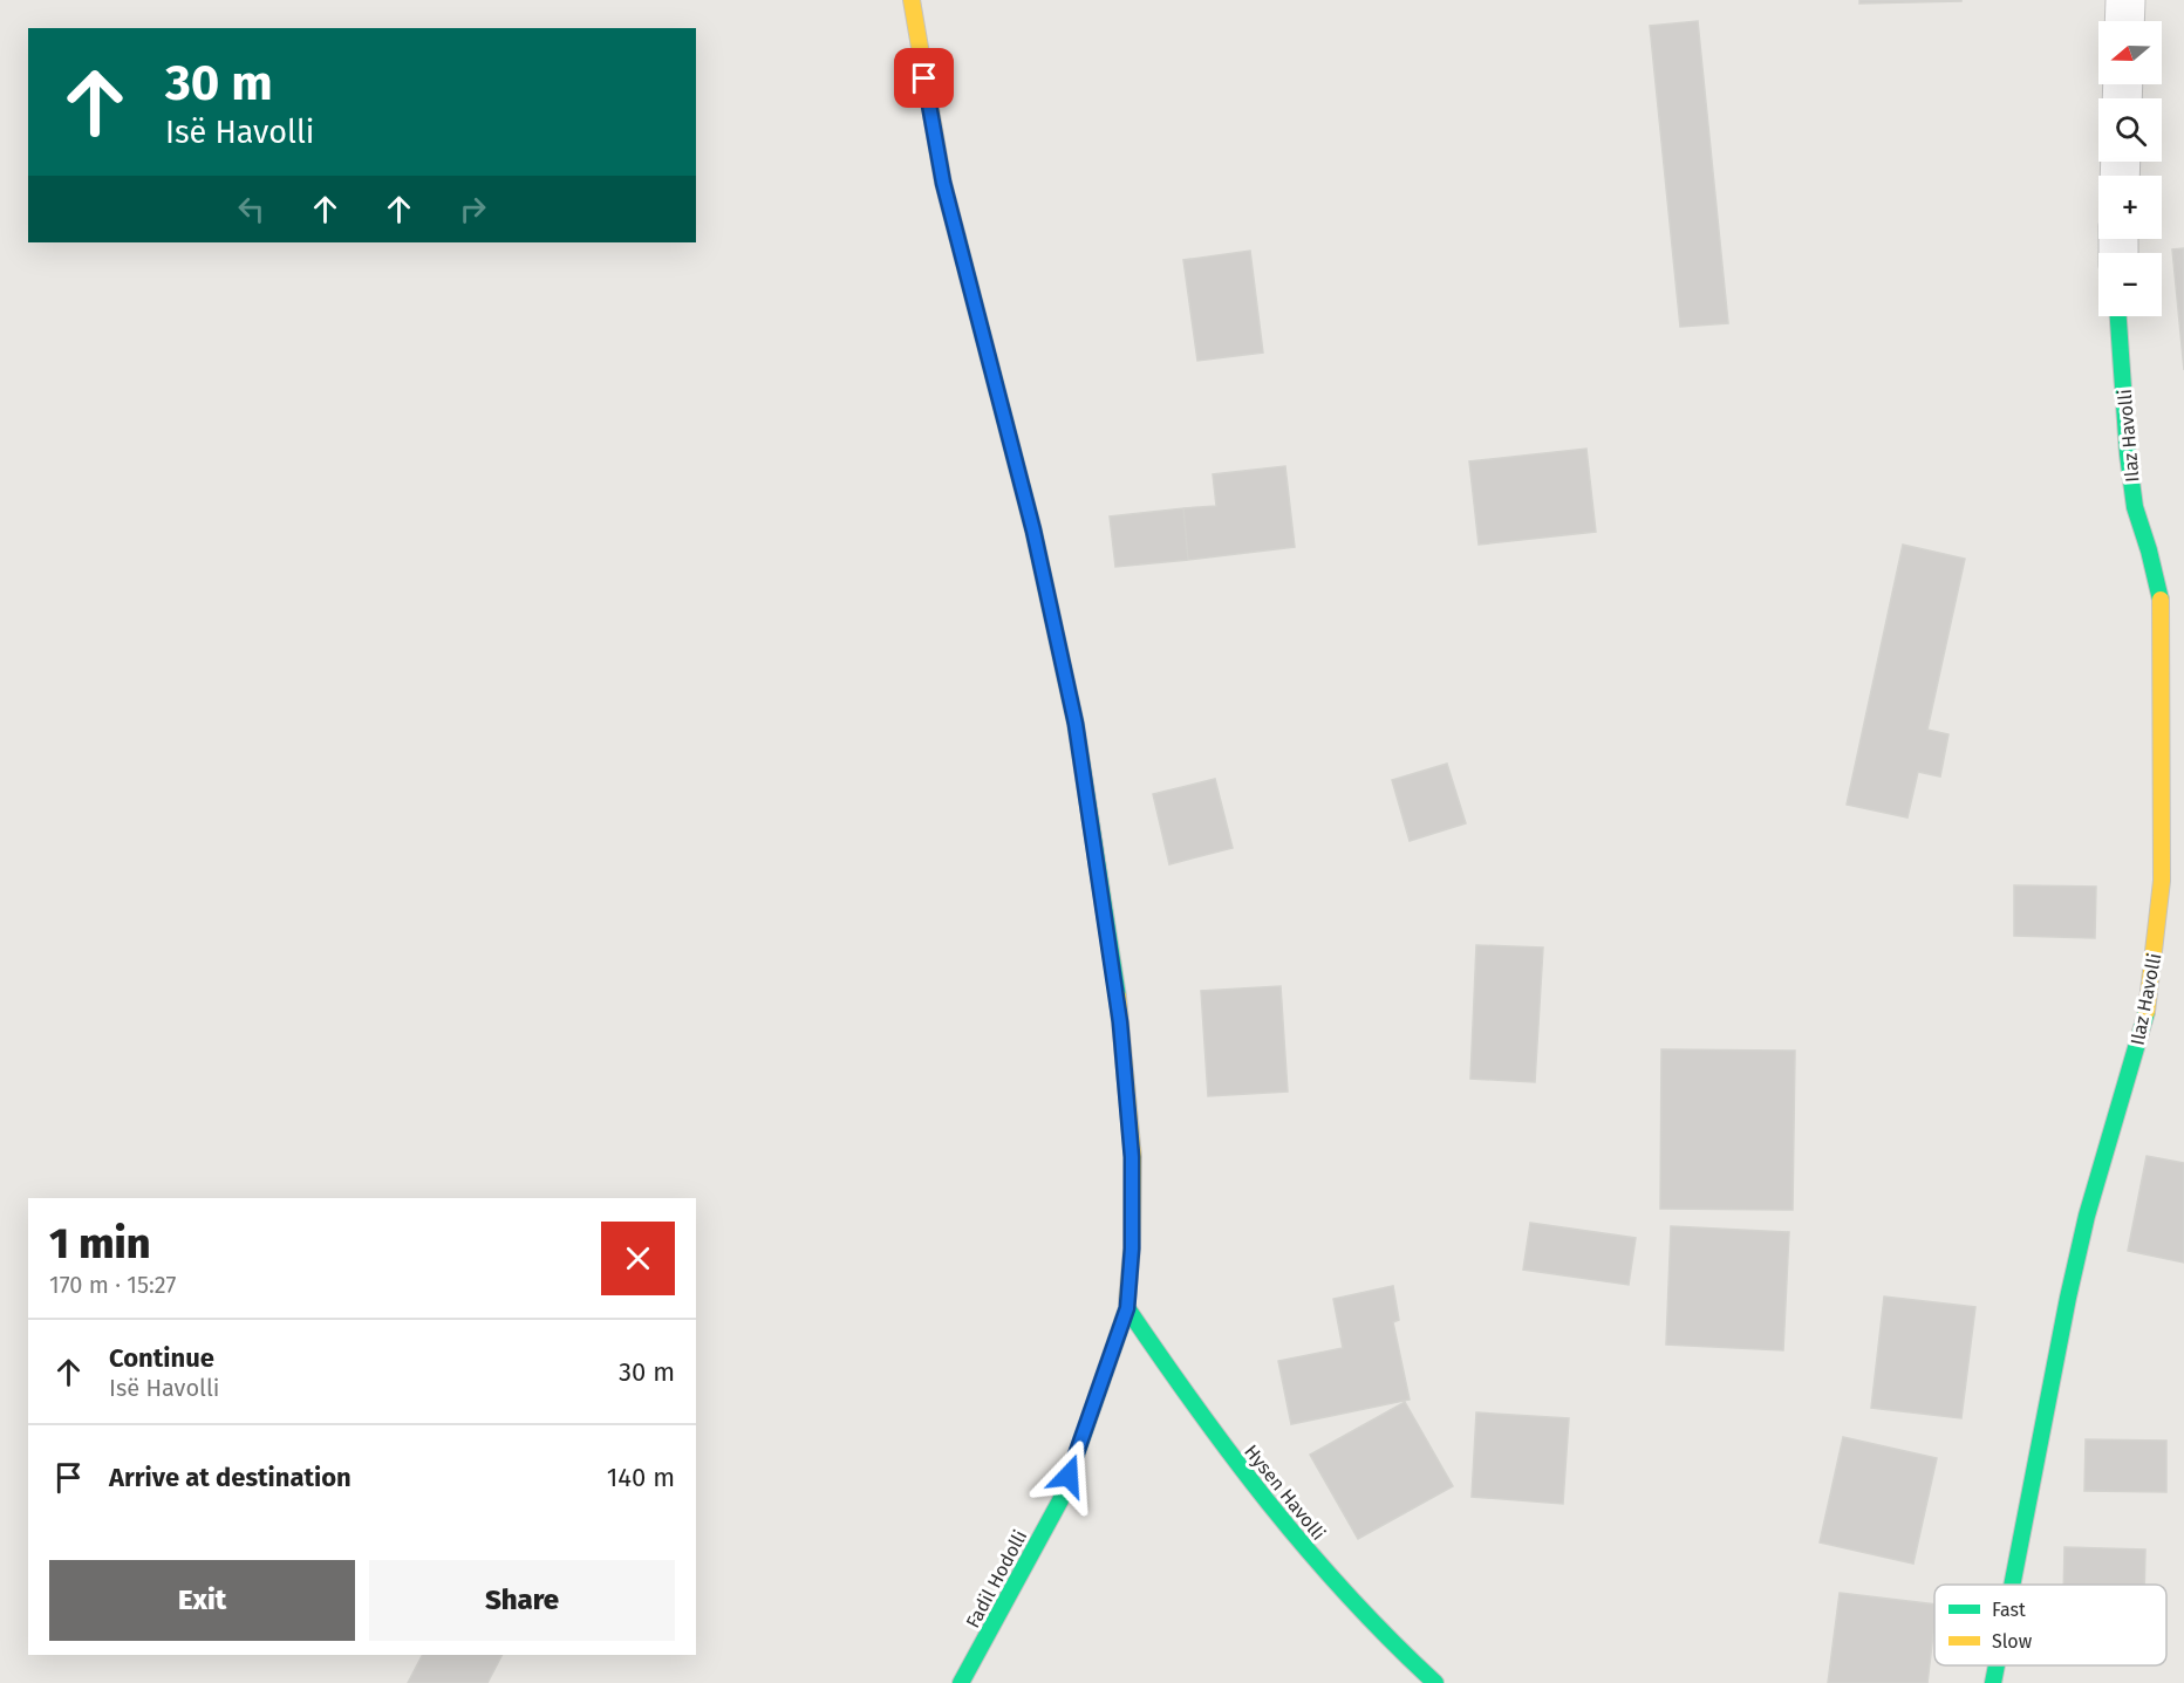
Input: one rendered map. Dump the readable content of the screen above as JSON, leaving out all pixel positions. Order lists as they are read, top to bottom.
{
  "streets": {
    "main road": ["Ilaz Havolli", "Hysen Havolli", "Fadil Hodolli"]
  },
  "crossings": [
    ["Hysen Havolli", "Fadil Hodolli"]
  ],
  "legend": ["Fast", "Slow"],
  "north": "left",
  "page": {
    "map_buttons": ["+", "−"],
    "turn": ["30 m", "Isë Havolli"],
    "heading": ["1 min", "170 m · 15:27"],
    "list": [
      {
        "name": "Continue",
        "note": "Isë Havolli",
        "value": "30 m"
      },
      {
        "name": "Arrive at destination",
        "value": "140 m"
      }
    ],
    "buttons": ["Exit", "Share"]
  }
}
